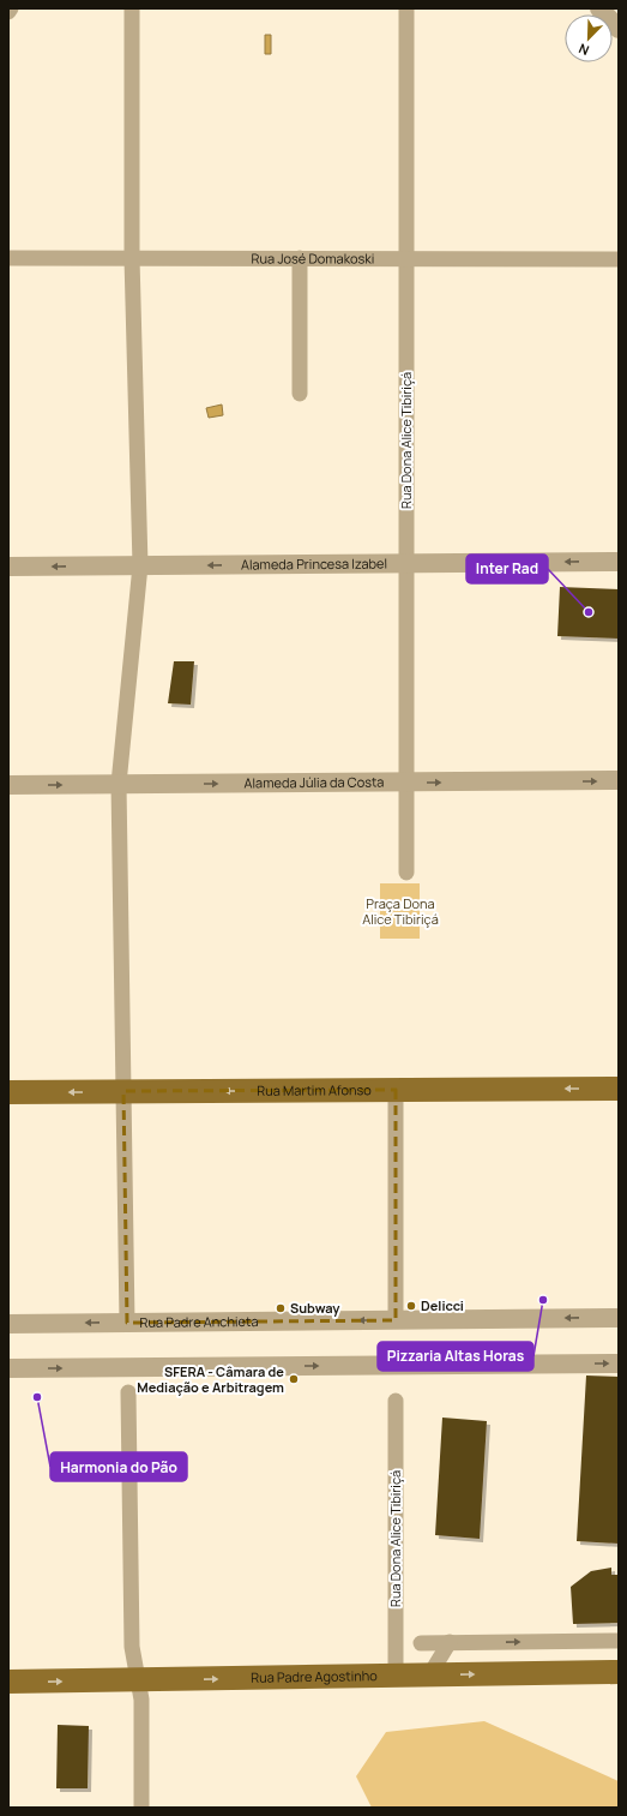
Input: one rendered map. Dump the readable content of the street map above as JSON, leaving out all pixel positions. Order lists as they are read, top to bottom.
{
  "streets": {
    "main road": ["Rua Martim Afonso", "Rua Padre Agostinho"],
    "street": [
      "Rua José Domakoski",
      "Rua Dona Alice Tibiriçá",
      "Alameda Princesa Izabel",
      "Alameda Júlia da Costa",
      "Rua Padre Anchieta"
    ]
  },
  "crossings": [
    ["Rua José Domakoski", "Rua Dona Alice Tibiriçá"],
    ["Rua Dona Alice Tibiriçá", "Alameda Princesa Izabel"],
    ["Rua Dona Alice Tibiriçá", "Alameda Júlia da Costa"],
    ["Rua Dona Alice Tibiriçá", "Rua Padre Agostinho"]
  ],
  "one_way": [
    "Alameda Princesa Izabel",
    "Alameda Júlia da Costa",
    "Rua Martim Afonso",
    "Rua Padre Agostinho"
  ],
  "parks": ["Praça Dona Alice Tibiriçá"],
  "places": [
    "Inter Rad",
    "Pizzaria Altas Horas",
    "Delicci",
    "Subway",
    "SFERA - Câmara de Mediação e Arbitragem",
    "Harmonia do Pão"
  ],
  "north": "bottom left"
}
